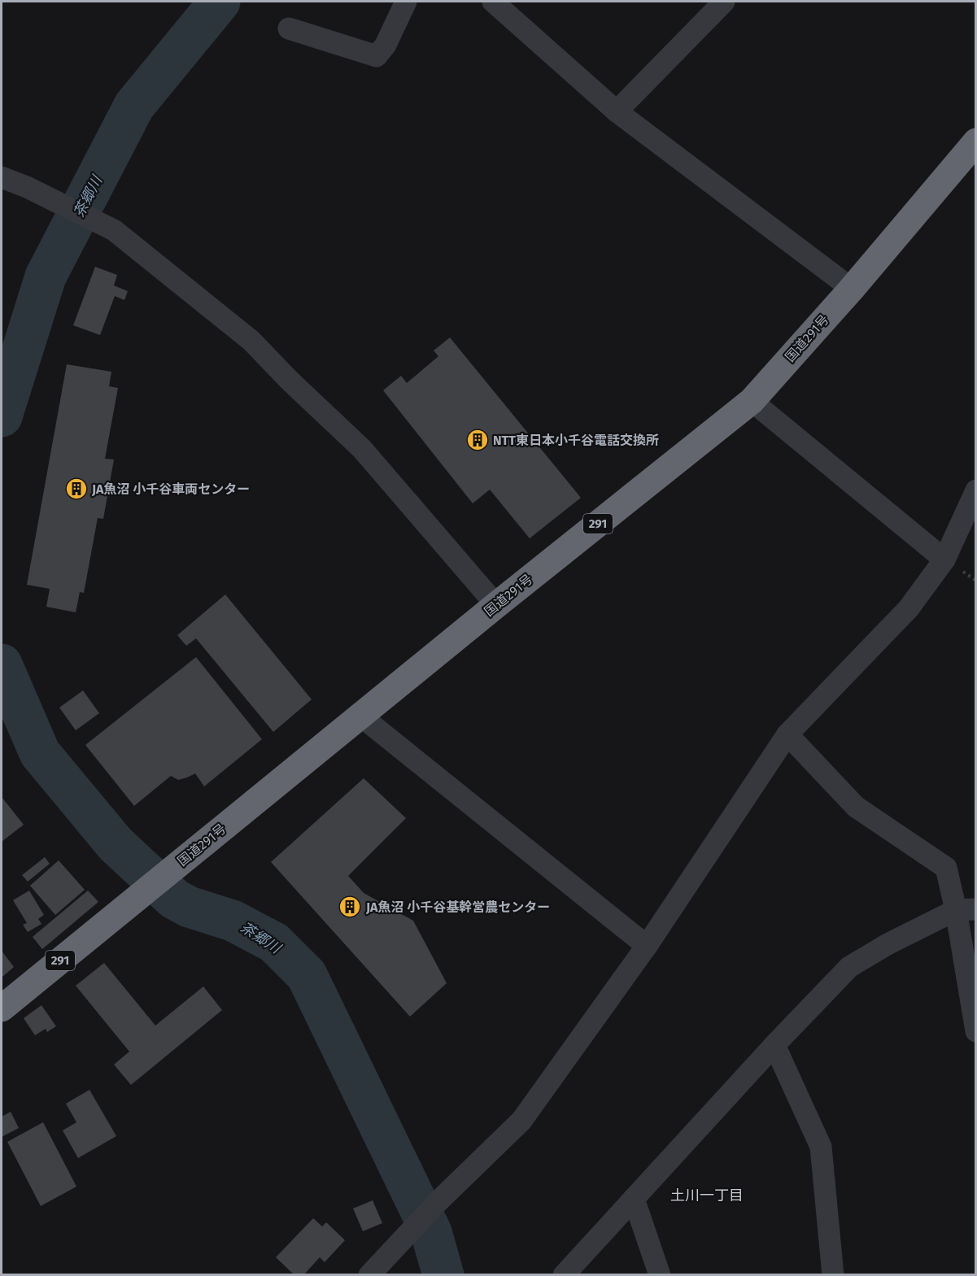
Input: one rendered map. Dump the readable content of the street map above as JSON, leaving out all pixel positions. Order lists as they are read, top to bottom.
{
  "streets": {
    "highway": ["国道291号", "291"]
  },
  "districts": ["土川一丁目"],
  "water": ["茶郷川"],
  "places": {
    "building": ["NTT東日本小千谷電話交換所", "JA魚沼 小千谷車両センター", "JA魚沼 小千谷基幹営農センター"]
  }
}
